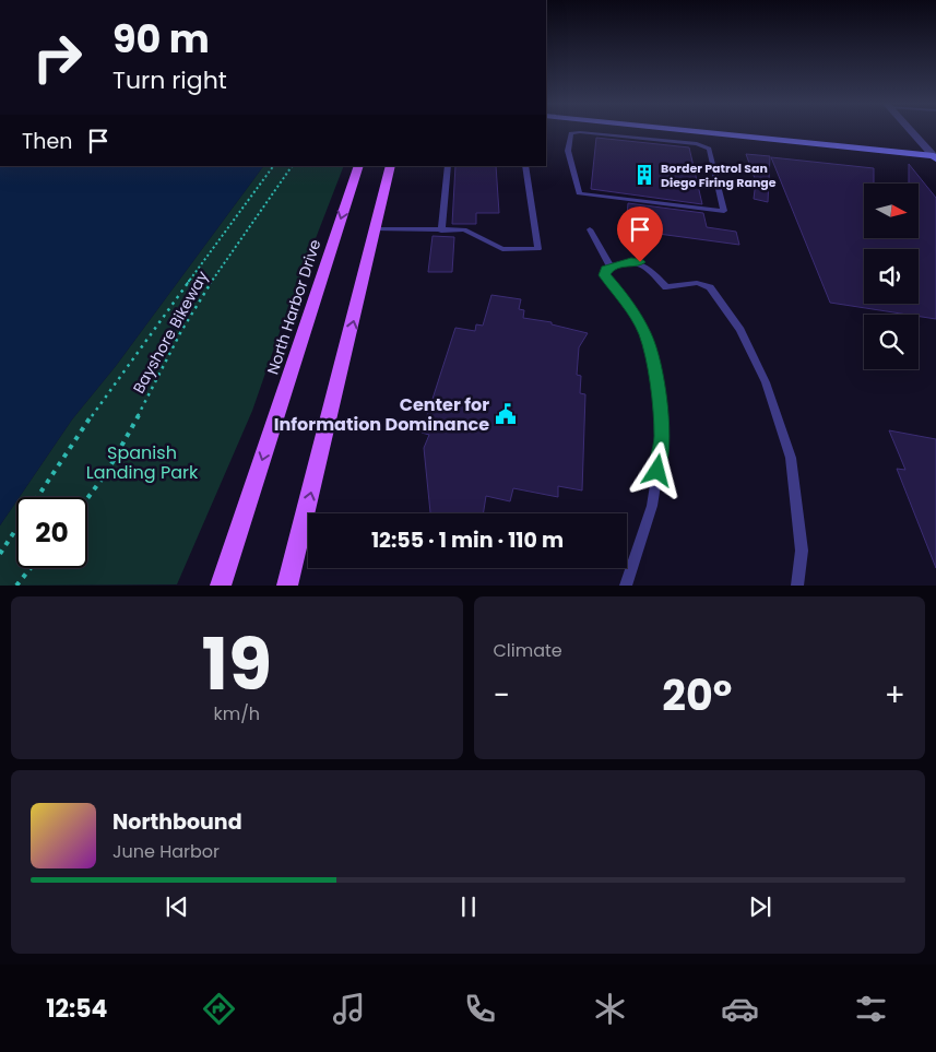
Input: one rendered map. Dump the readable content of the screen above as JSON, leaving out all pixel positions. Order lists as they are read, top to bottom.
{
  "streets": {
    "main road": ["North Harbor Drive"],
    "path": ["Bayshore Bikeway"]
  },
  "parks": ["Spanish Landing Park"],
  "places": {
    "building": ["Border Patrol San Diego Firing Range"],
    "public building": ["Center for Information Dominance"]
  },
  "north": "right",
  "page": {
    "turn": ["90 m", "Turn right"],
    "then": "Then",
    "limit": "20",
    "trip": "12:55 · 1 min · 110 m",
    "tile": [
      ["19", "km/h"],
      "Climate"
    ],
    "heat": ["−", "20°", "+"],
    "song": ["Northbound", "June Harbor"],
    "tabs": "12:54"
  }
}
